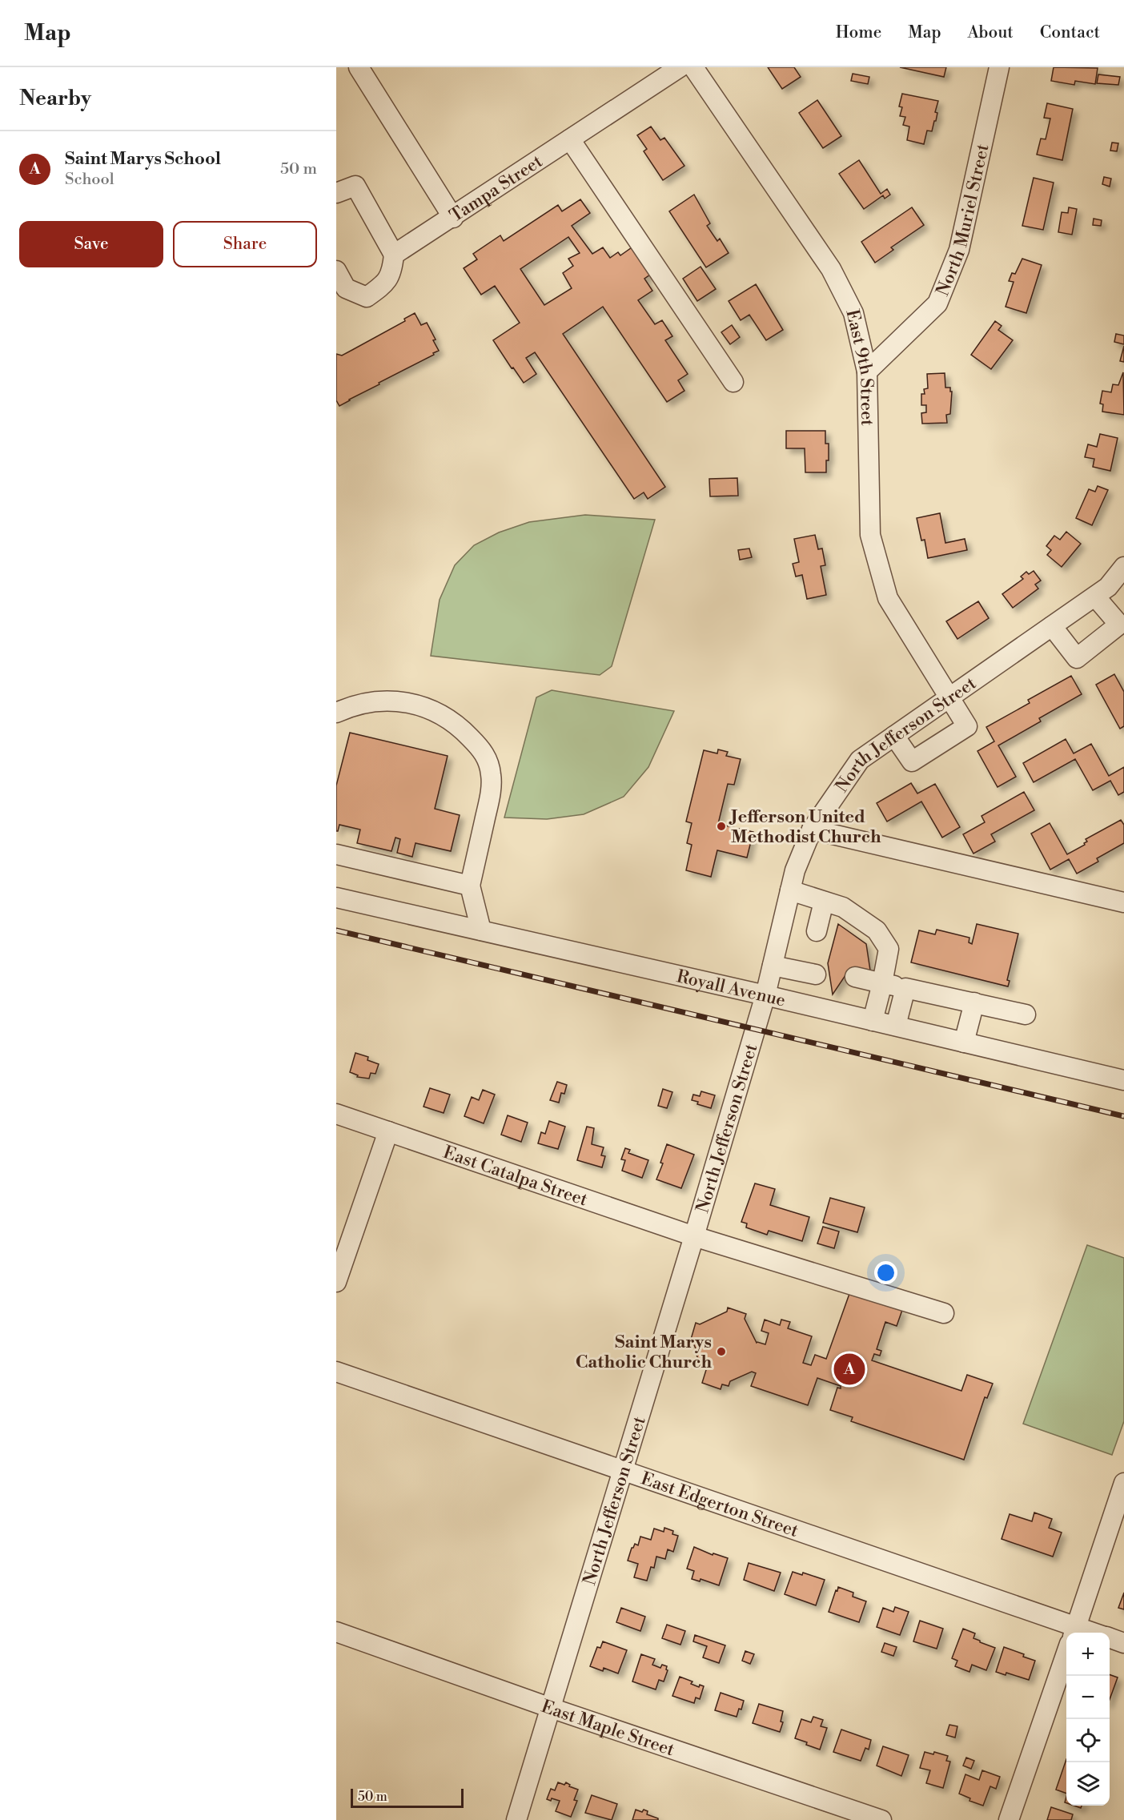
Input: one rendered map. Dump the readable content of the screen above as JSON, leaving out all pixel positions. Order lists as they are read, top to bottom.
{
  "streets": {
    "street": [
      "Tampa Street",
      "North Muriel Street",
      "East 9th Street",
      "North Jefferson Street",
      "Royall Avenue",
      "East Catalpa Street",
      "East Edgerton Street",
      "East Maple Street"
    ]
  },
  "crossings": [
    ["North Muriel Street", "East 9th Street"],
    ["East 9th Street", "North Jefferson Street"],
    ["North Jefferson Street", "Royall Avenue"],
    ["North Jefferson Street", "East Catalpa Street"],
    ["North Jefferson Street", "East Edgerton Street"],
    ["North Jefferson Street", "East Maple Street"]
  ],
  "places": ["Jefferson United Methodist Church", "Saint Marys Catholic Church"],
  "scale_bar": "50 m",
  "page": {
    "header": "Map",
    "nav": [
      "Home",
      "Map",
      "About",
      "Contact"
    ],
    "heading": "Nearby",
    "list": [
      {
        "mark": "A",
        "name": "Saint Marys School",
        "note": "School",
        "value": "50 m"
      }
    ],
    "buttons": ["Save", "Share"],
    "pins": "A",
    "map_buttons": ["+", "−"],
    "scale": "50 m"
  }
}
